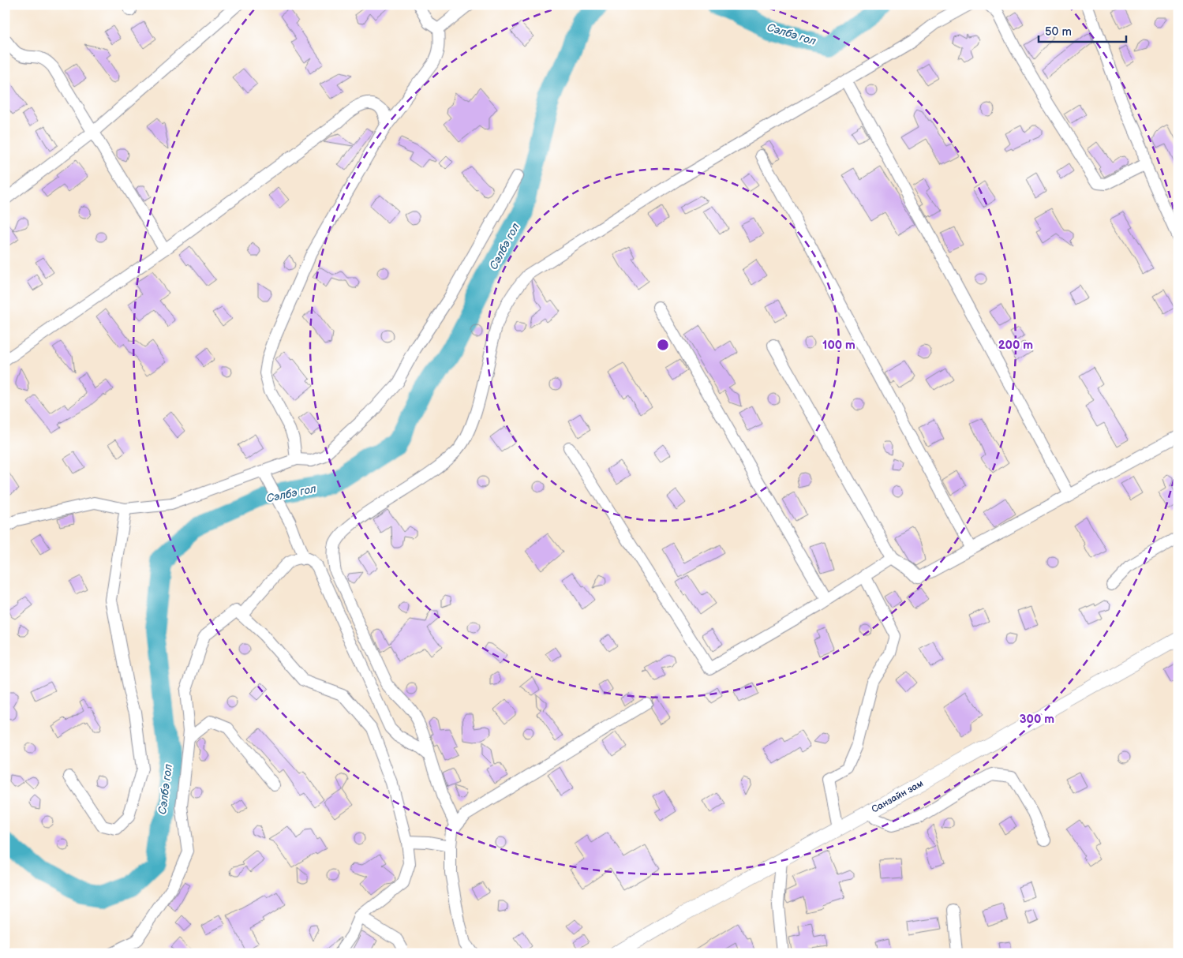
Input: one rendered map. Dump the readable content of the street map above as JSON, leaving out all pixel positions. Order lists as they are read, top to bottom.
{
  "streets": {
    "main road": ["Санзайн зам"]
  },
  "water": ["Сэлбэ гол"],
  "scale_bar": "50 m",
  "rings": ["100 m", "200 m", "300 m"]
}
